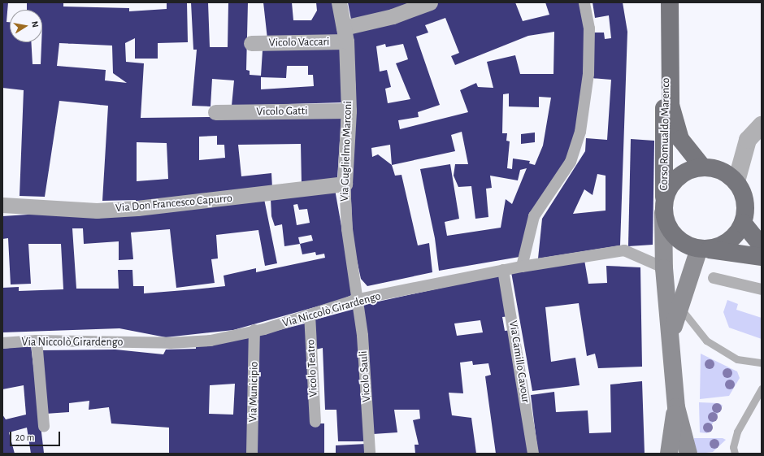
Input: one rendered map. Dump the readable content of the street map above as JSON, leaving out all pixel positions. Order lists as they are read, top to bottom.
{
  "streets": {
    "main road": ["Corso Romualdo Marenco"],
    "street": [
      "Vicolo Vaccari",
      "Vicolo Gatti",
      "Via Guglielmo Marconi",
      "Via Don Francesco Capurro",
      "Via Niccolò Girardengo",
      "Via Camillo Cavour",
      "Vicolo Teatro",
      "Vicolo Sauli",
      "Via Municipio"
    ]
  },
  "crossings": [
    ["Vicolo Vaccari", "Via Guglielmo Marconi"],
    ["Vicolo Gatti", "Via Guglielmo Marconi"],
    ["Via Guglielmo Marconi", "Via Don Francesco Capurro"],
    ["Via Guglielmo Marconi", "Via Niccolò Girardengo"],
    ["Via Guglielmo Marconi", "Vicolo Sauli"],
    ["Via Niccolò Girardengo", "Via Camillo Cavour"],
    ["Via Niccolò Girardengo", "Vicolo Teatro"],
    ["Via Niccolò Girardengo", "Vicolo Sauli"],
    ["Via Niccolò Girardengo", "Via Municipio"]
  ],
  "scale_bar": "20 m",
  "north": "right"
}
